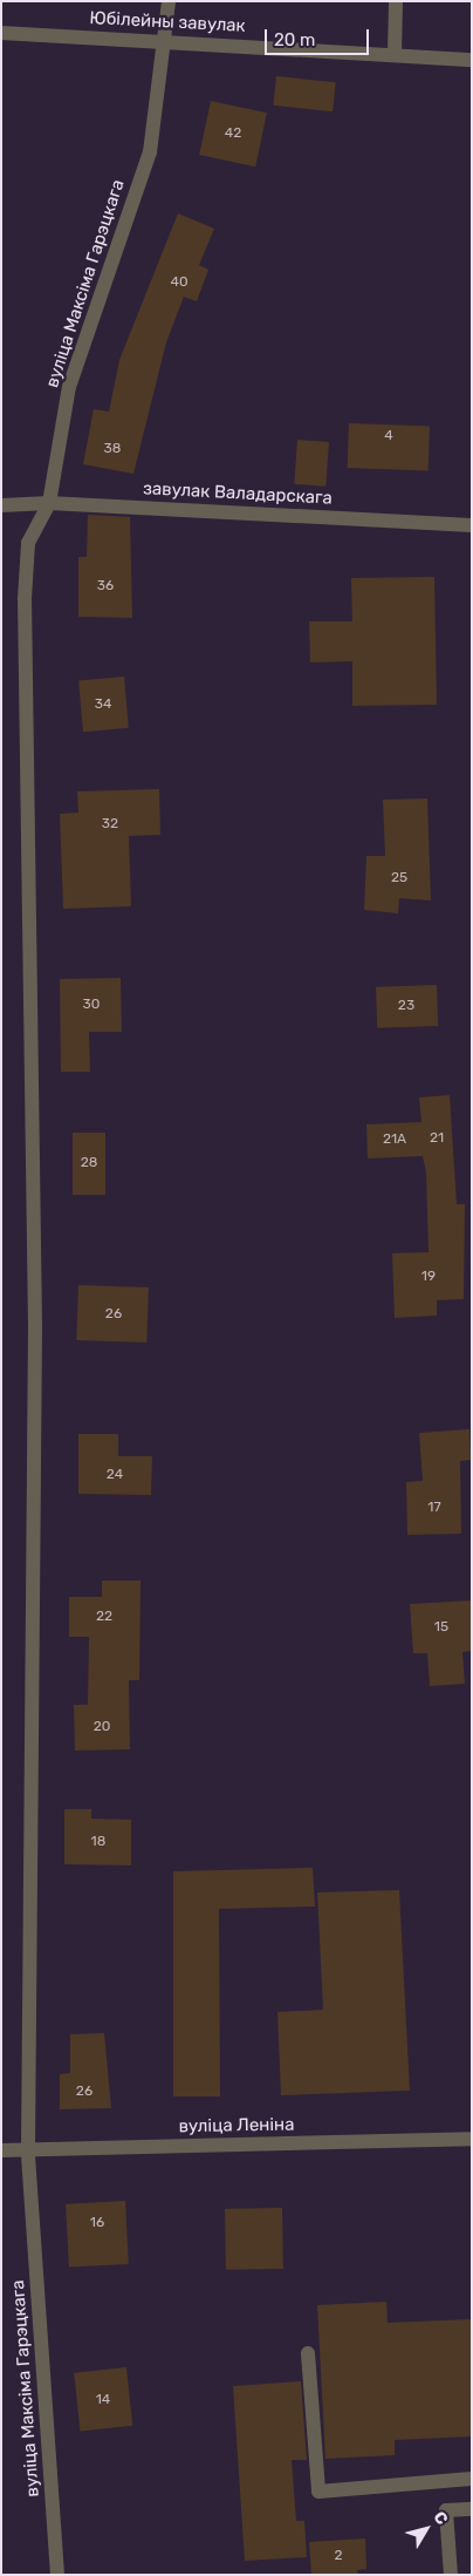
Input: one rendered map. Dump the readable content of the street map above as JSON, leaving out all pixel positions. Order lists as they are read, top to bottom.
{
  "streets": {
    "street": [
      "Юбілейны завулак",
      "вуліца Максіма Гарэцкага",
      "завулак Валадарскага",
      "вуліца Леніна"
    ]
  },
  "crossings": [
    ["Юбілейны завулак", "вуліца Максіма Гарэцкага"],
    ["вуліца Максіма Гарэцкага", "завулак Валадарскага"],
    ["вуліца Максіма Гарэцкага", "вуліца Леніна"]
  ],
  "house_numbers": [
    "42",
    "40",
    "4",
    "38",
    "36",
    "34",
    "32",
    "25",
    "30",
    "23",
    "21",
    "21А",
    "28",
    "19",
    "26",
    "24",
    "17",
    "22",
    "15",
    "20",
    "18",
    "26",
    "16",
    "14",
    "2"
  ],
  "scale_bar": "20 m",
  "north": "top right"
}
